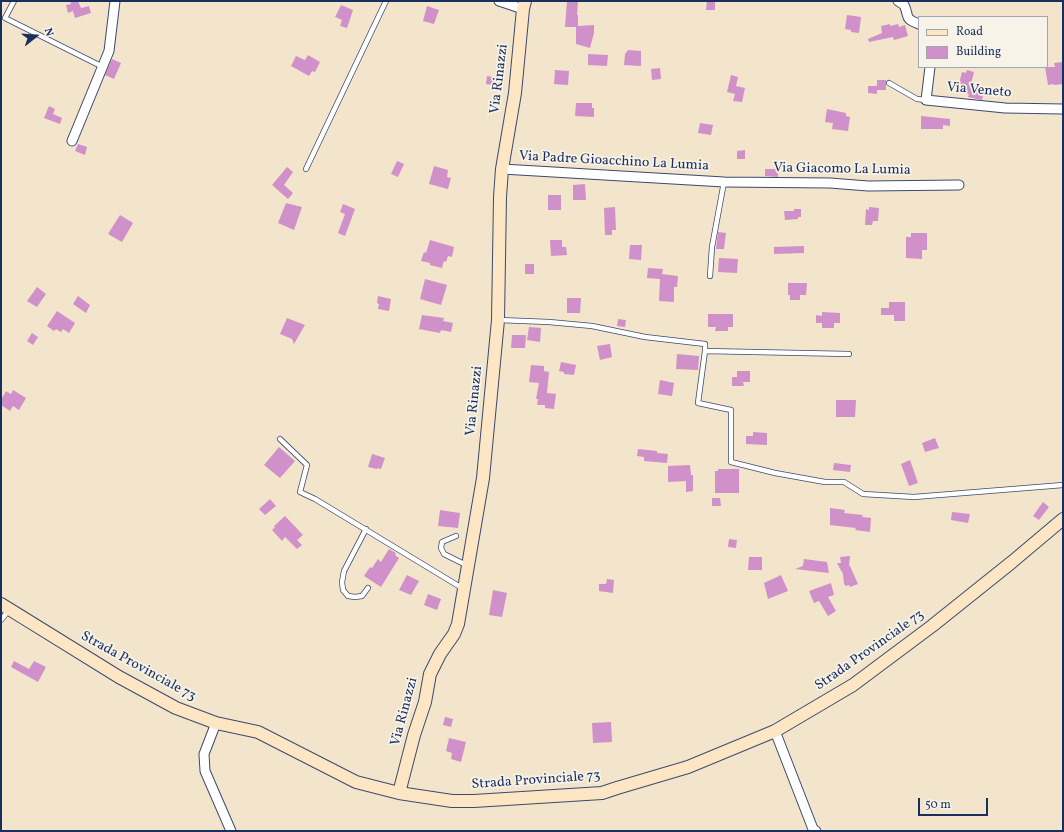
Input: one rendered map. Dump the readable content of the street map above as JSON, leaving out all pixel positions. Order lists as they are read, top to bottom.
{
  "streets": {
    "street": [
      "Via Rinazzi",
      "Via Veneto",
      "Via Padre Gioacchino La Lumia",
      "Via Giacomo La Lumia",
      "Strada Provinciale 73"
    ]
  },
  "crossings": [
    ["Via Rinazzi", "Via Padre Gioacchino La Lumia"],
    ["Via Rinazzi", "Strada Provinciale 73"],
    ["Via Padre Gioacchino La Lumia", "Via Giacomo La Lumia"]
  ],
  "legend": ["Road", "Building"],
  "scale_bar": "50 m",
  "north": "right"
}
